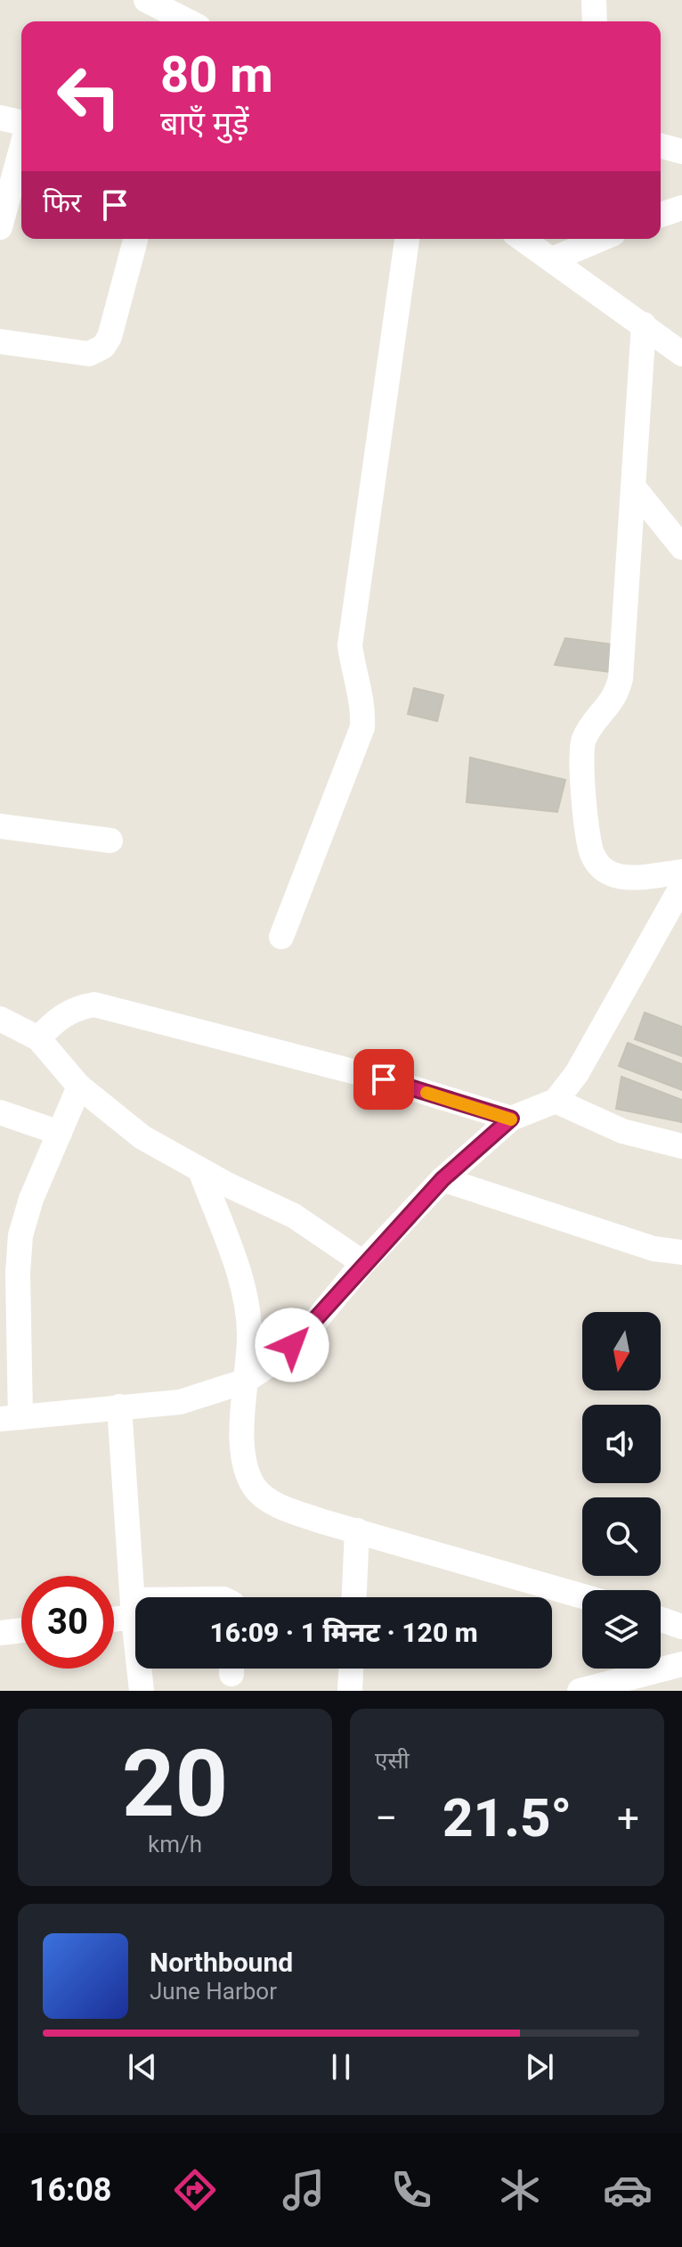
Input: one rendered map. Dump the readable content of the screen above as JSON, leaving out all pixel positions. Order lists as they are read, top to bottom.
{
  "north": "bottom",
  "page": {
    "turn": ["80 m", "बाएँ मुड़ें"],
    "then": "फिर",
    "limit": "30",
    "trip": "16:09 · 1 मिनट · 120 m",
    "tile": [
      ["20", "km/h"],
      "एसी"
    ],
    "heat": ["−", "21.5°", "+"],
    "song": ["Northbound", "June Harbor"],
    "tabs": "16:08"
  }
}
